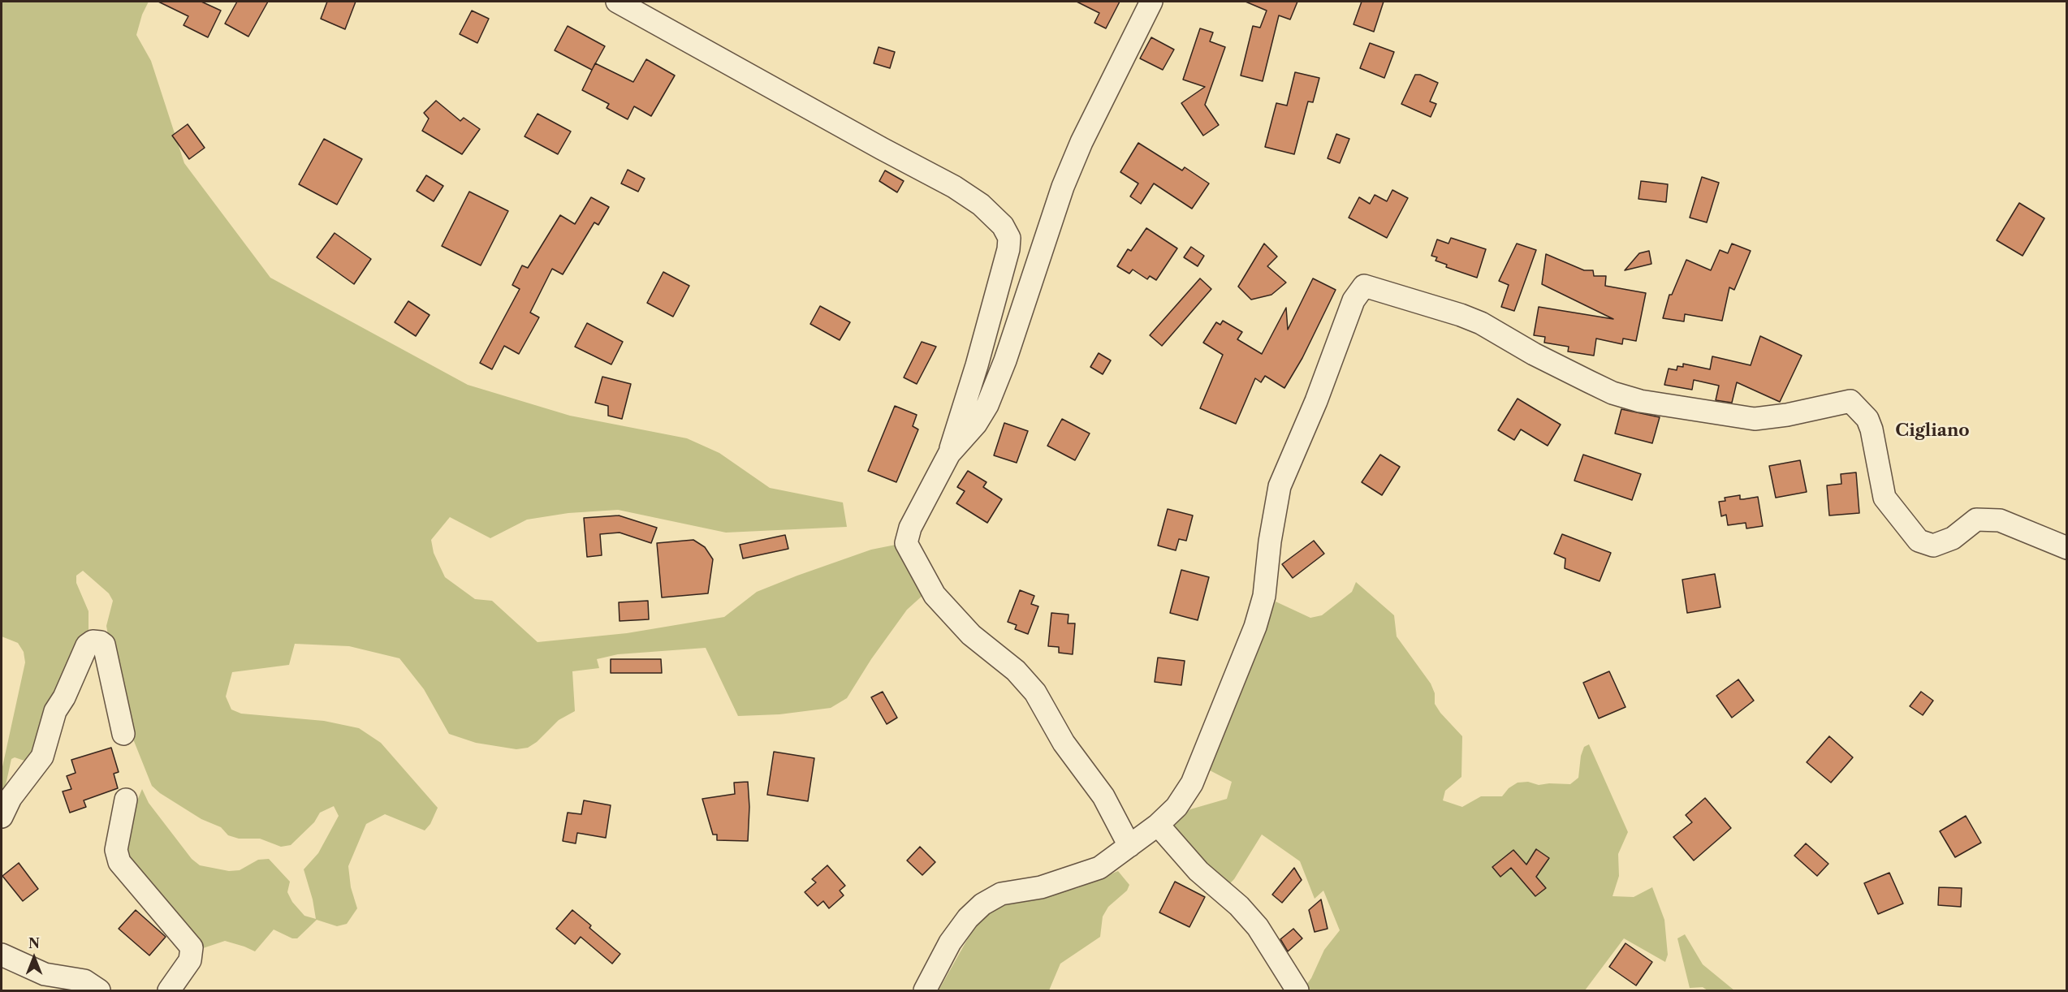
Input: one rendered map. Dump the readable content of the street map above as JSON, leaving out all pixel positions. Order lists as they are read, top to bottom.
{
  "districts": ["Cigliano"],
  "north": "top"
}
